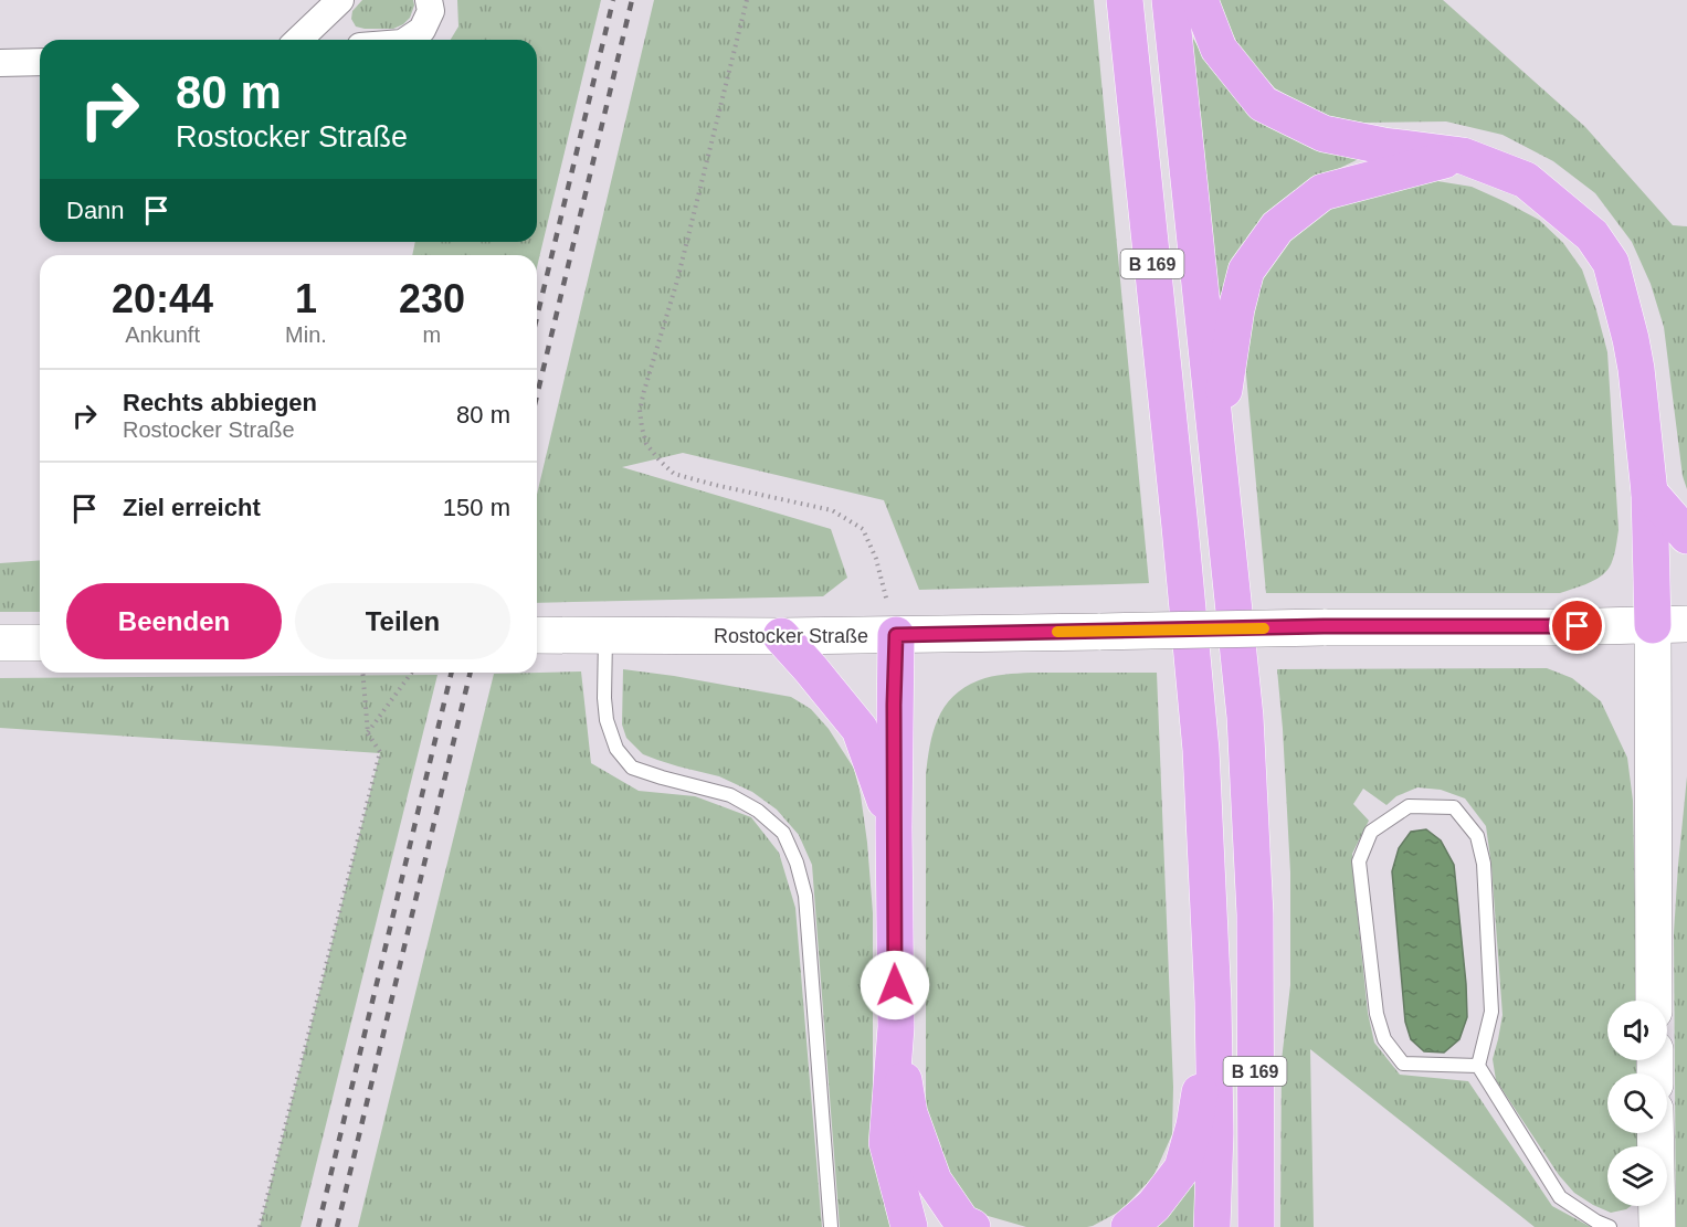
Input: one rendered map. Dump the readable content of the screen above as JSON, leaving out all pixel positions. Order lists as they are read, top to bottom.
{
  "streets": {
    "highway": ["B 169"],
    "street": ["Rostocker Straße"]
  },
  "page": {
    "turn": ["80 m", "Rostocker Straße"],
    "then": "Dann",
    "eta": [
      "20:44",
      "Ankunft",
      "1",
      "Min.",
      "230",
      "m"
    ],
    "list": [
      {
        "name": "Rechts abbiegen",
        "note": "Rostocker Straße",
        "value": "80 m"
      },
      {
        "name": "Ziel erreicht",
        "value": "150 m"
      }
    ],
    "buttons": ["Beenden", "Teilen"]
  }
}
